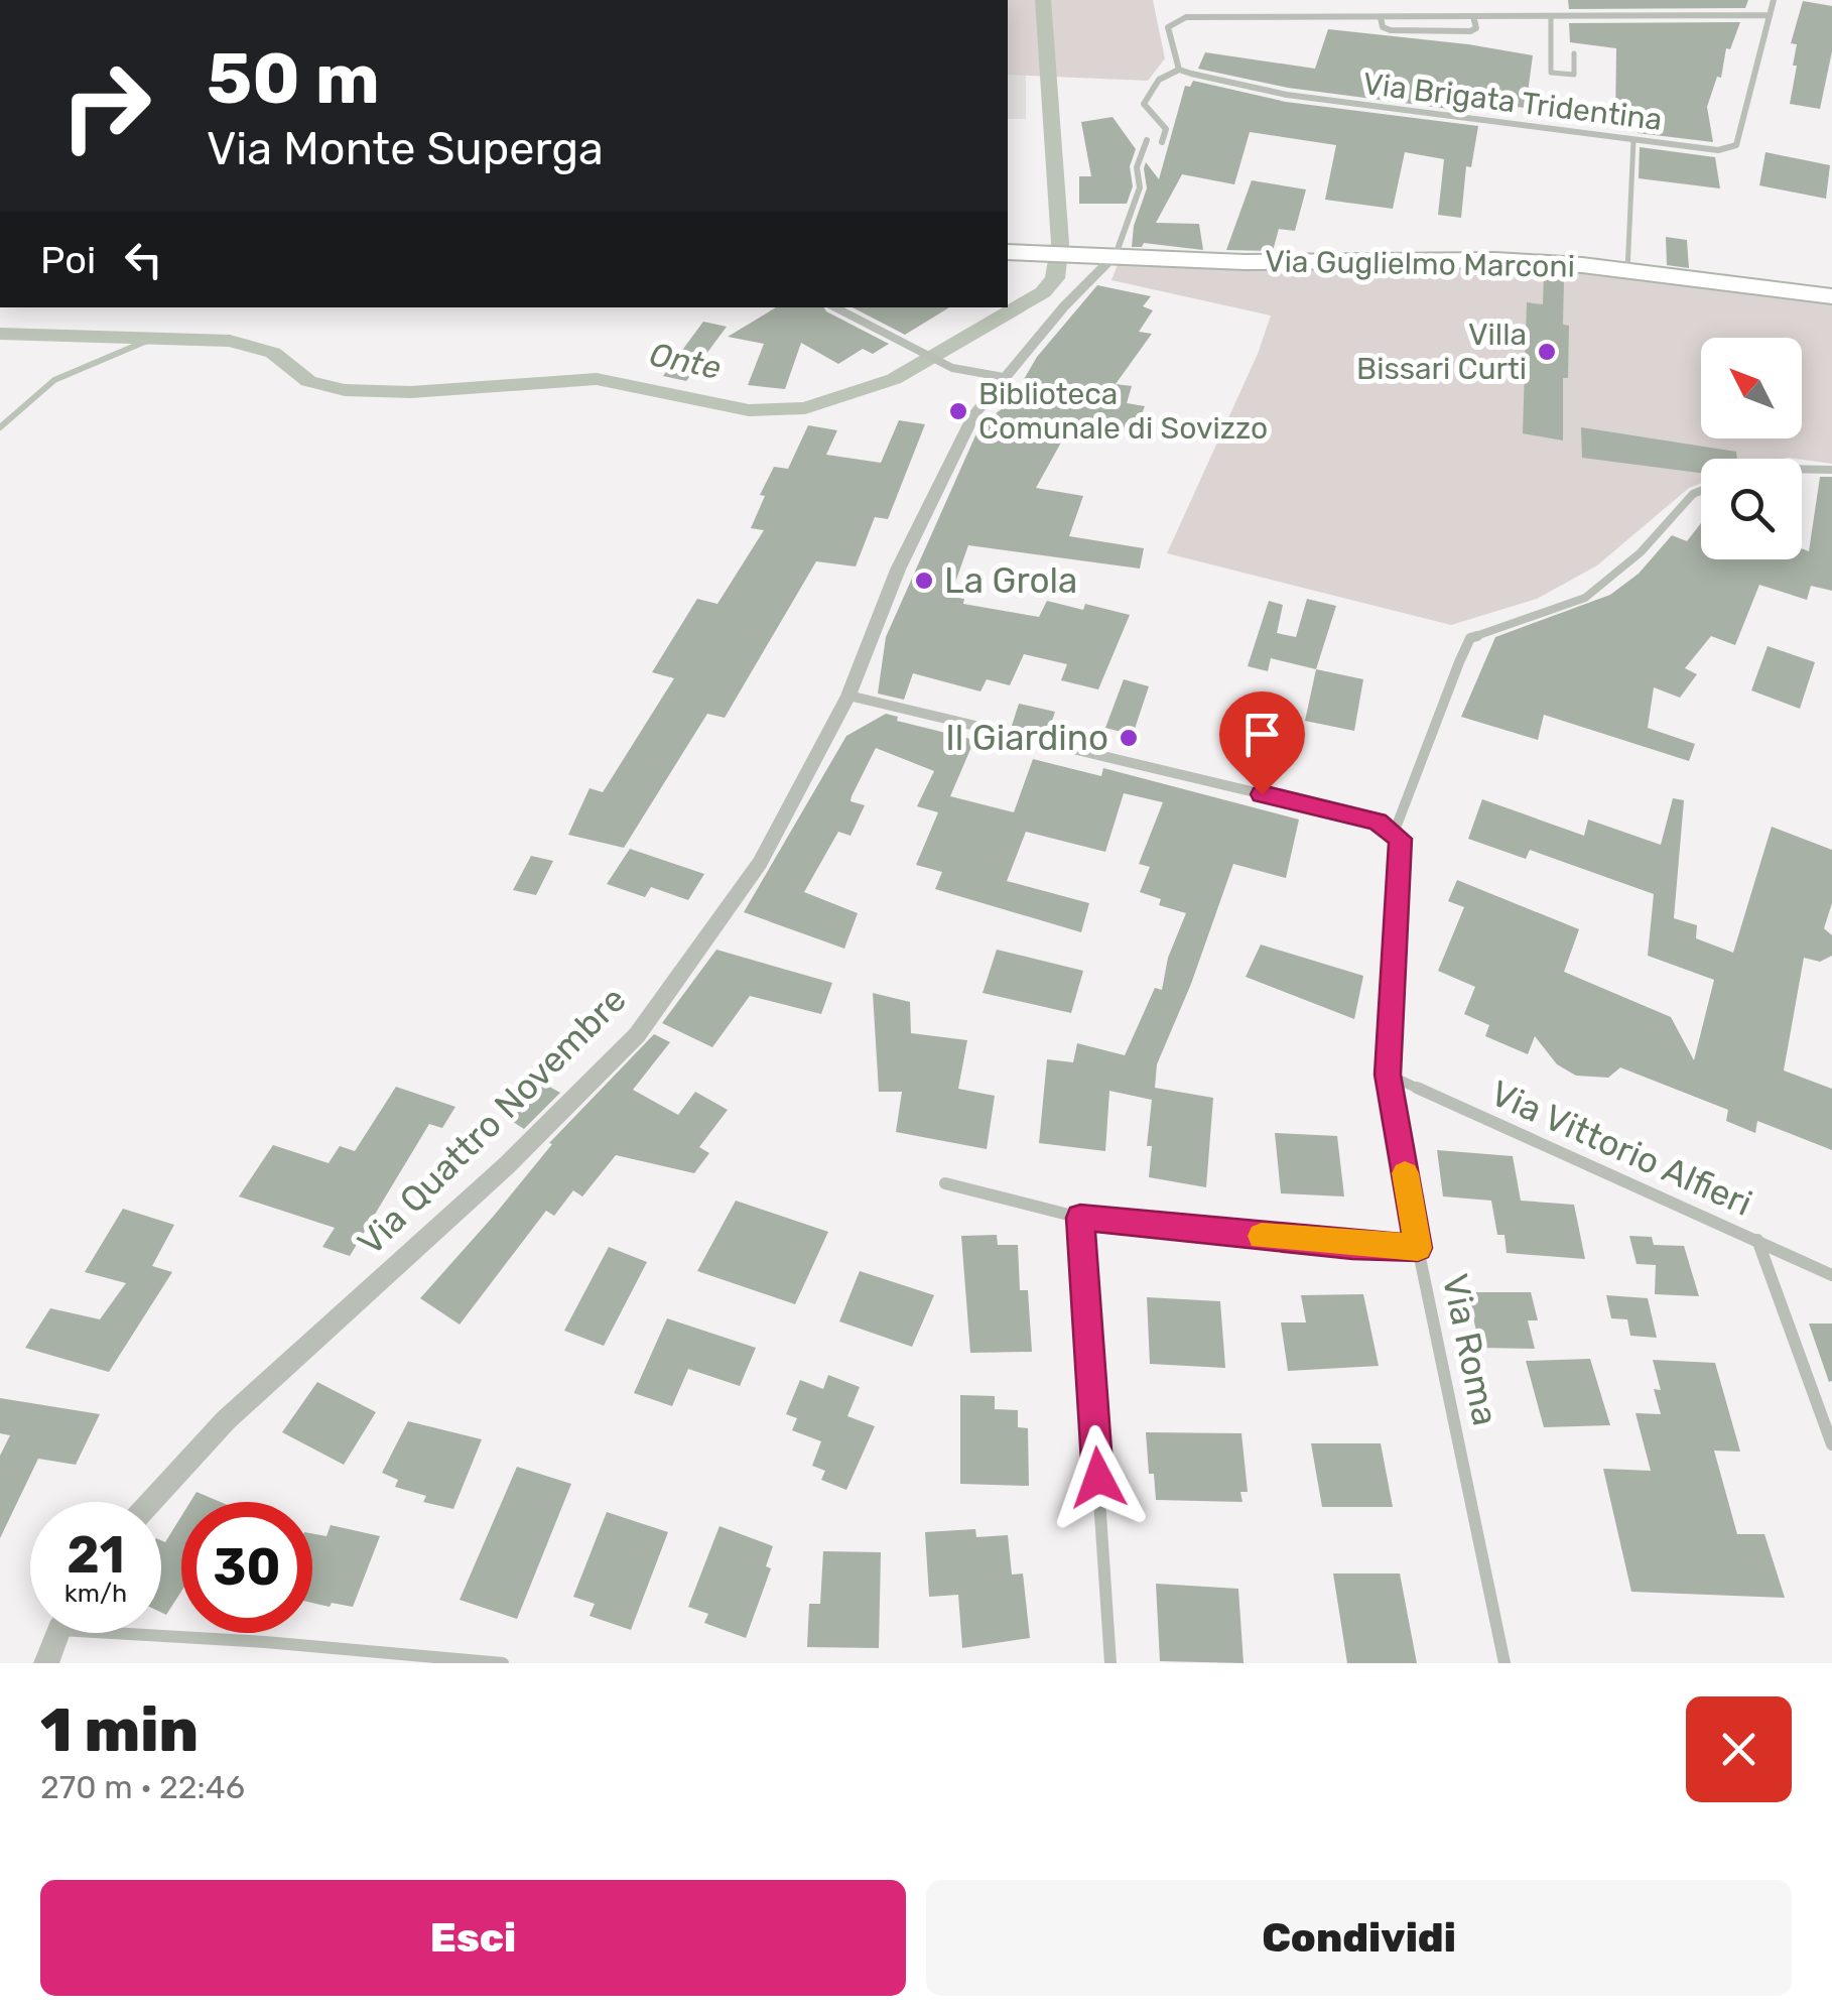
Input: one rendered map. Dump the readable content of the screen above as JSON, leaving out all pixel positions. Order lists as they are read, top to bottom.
{
  "streets": {
    "main road": ["Via Guglielmo Marconi"],
    "street": [
      "Via Brigata Tridentina",
      "Via Quattro Novembre",
      "Via Vittorio Alfieri",
      "Via Roma"
    ]
  },
  "crossings": [
    ["Via Guglielmo Marconi", "Via Quattro Novembre"],
    ["Via Vittorio Alfieri", "Via Roma"]
  ],
  "water": ["Onte"],
  "places": [
    "Villa Bissari Curti",
    "Biblioteca Comunale di Sovizzo",
    "La Grola",
    "Il Giardino"
  ],
  "north": "top left",
  "page": {
    "turn": ["50 m", "Via Monte Superga"],
    "then": "Poi",
    "speed": "21 km/h",
    "limit": "30",
    "heading": ["1 min", "270 m · 22:46"],
    "buttons": ["Esci", "Condividi"]
  }
}
